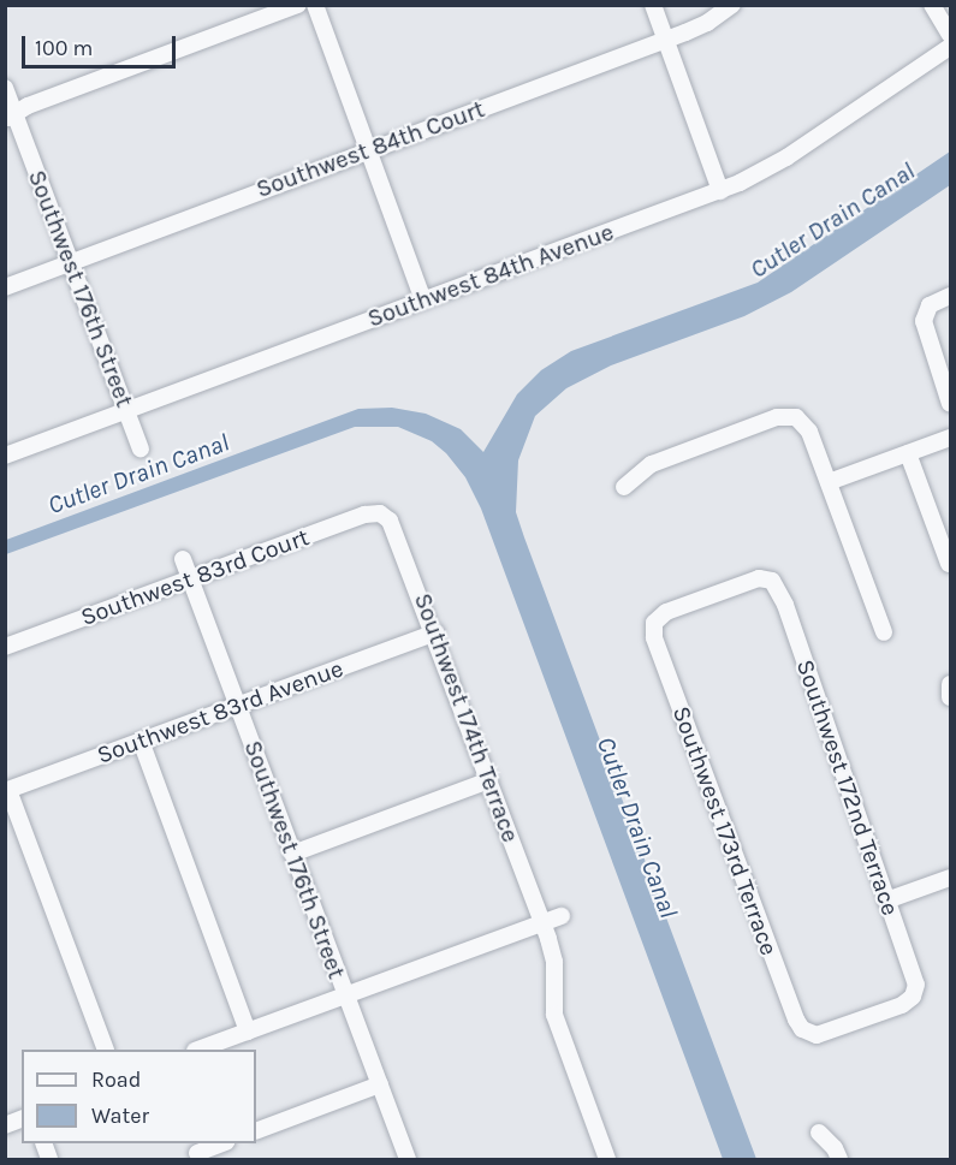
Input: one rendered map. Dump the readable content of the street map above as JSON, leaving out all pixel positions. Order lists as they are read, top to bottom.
{
  "streets": {
    "street": [
      "Southwest 84th Court",
      "Southwest 84th Avenue",
      "Southwest 176th Street",
      "Southwest 83rd Court",
      "Southwest 83rd Avenue",
      "Southwest 174th Terrace",
      "Southwest 172nd Terrace",
      "Southwest 173rd Terrace"
    ]
  },
  "crossings": [
    ["Southwest 84th Court", "Southwest 176th Street"],
    ["Southwest 84th Avenue", "Southwest 176th Street"],
    ["Southwest 176th Street", "Southwest 83rd Court"],
    ["Southwest 176th Street", "Southwest 83rd Avenue"],
    ["Southwest 83rd Court", "Southwest 174th Terrace"],
    ["Southwest 83rd Avenue", "Southwest 174th Terrace"],
    ["Southwest 172nd Terrace", "Southwest 173rd Terrace"]
  ],
  "water": ["Cutler Drain Canal"],
  "legend": ["Road", "Water"],
  "scale_bar": "100 m"
}
